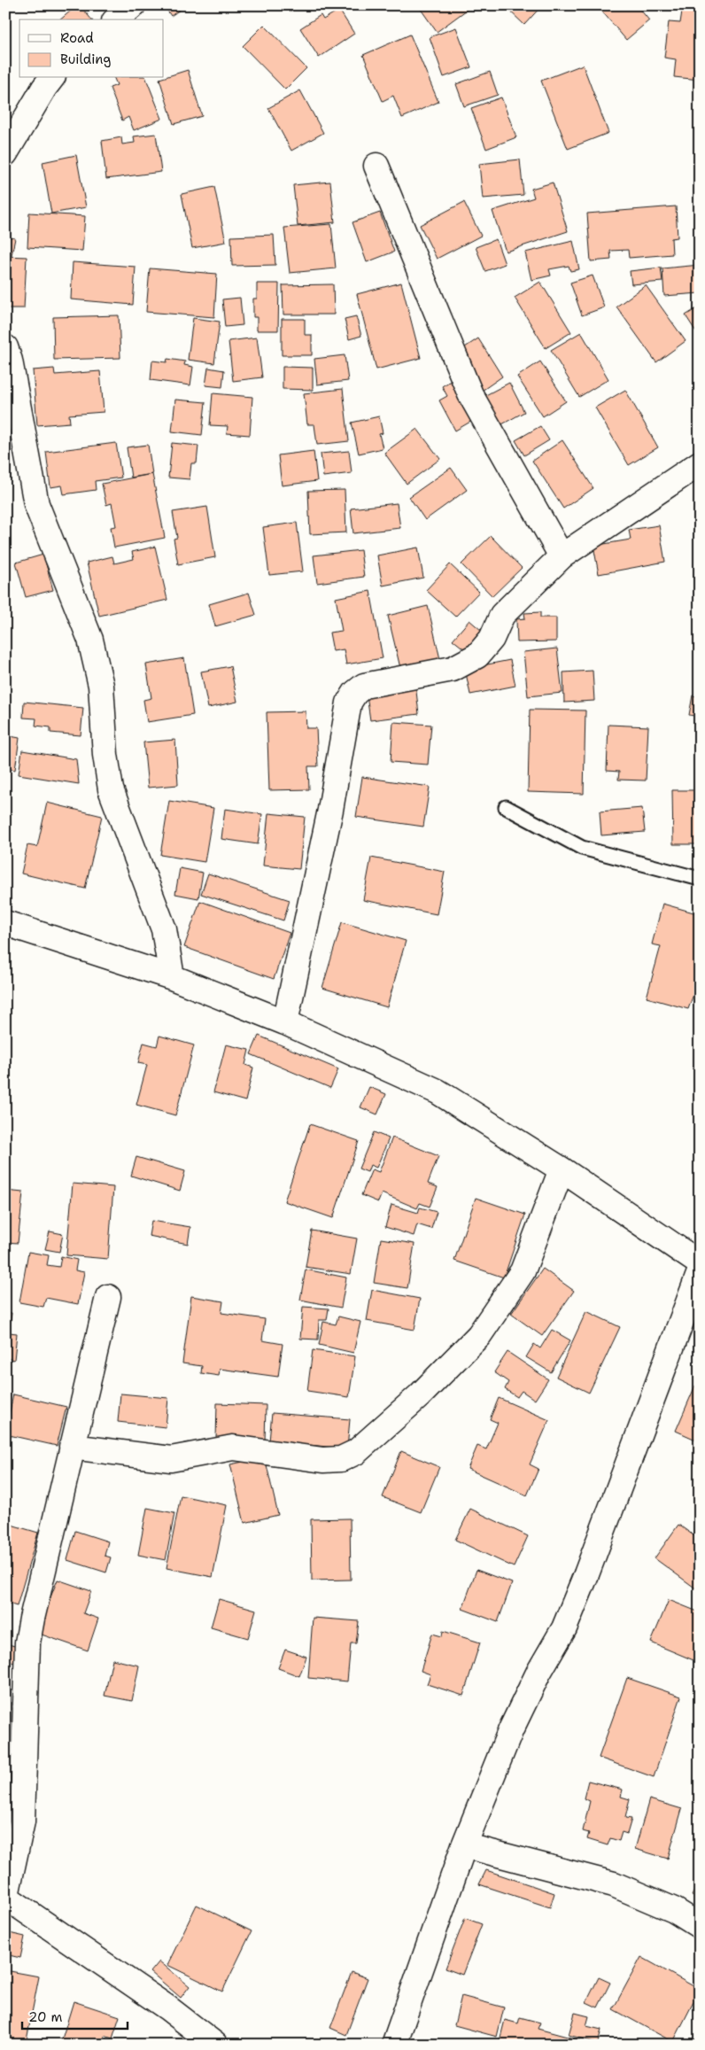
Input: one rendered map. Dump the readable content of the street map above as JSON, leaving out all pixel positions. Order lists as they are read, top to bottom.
{
  "legend": ["Road", "Building"],
  "scale_bar": "20 m"
}
